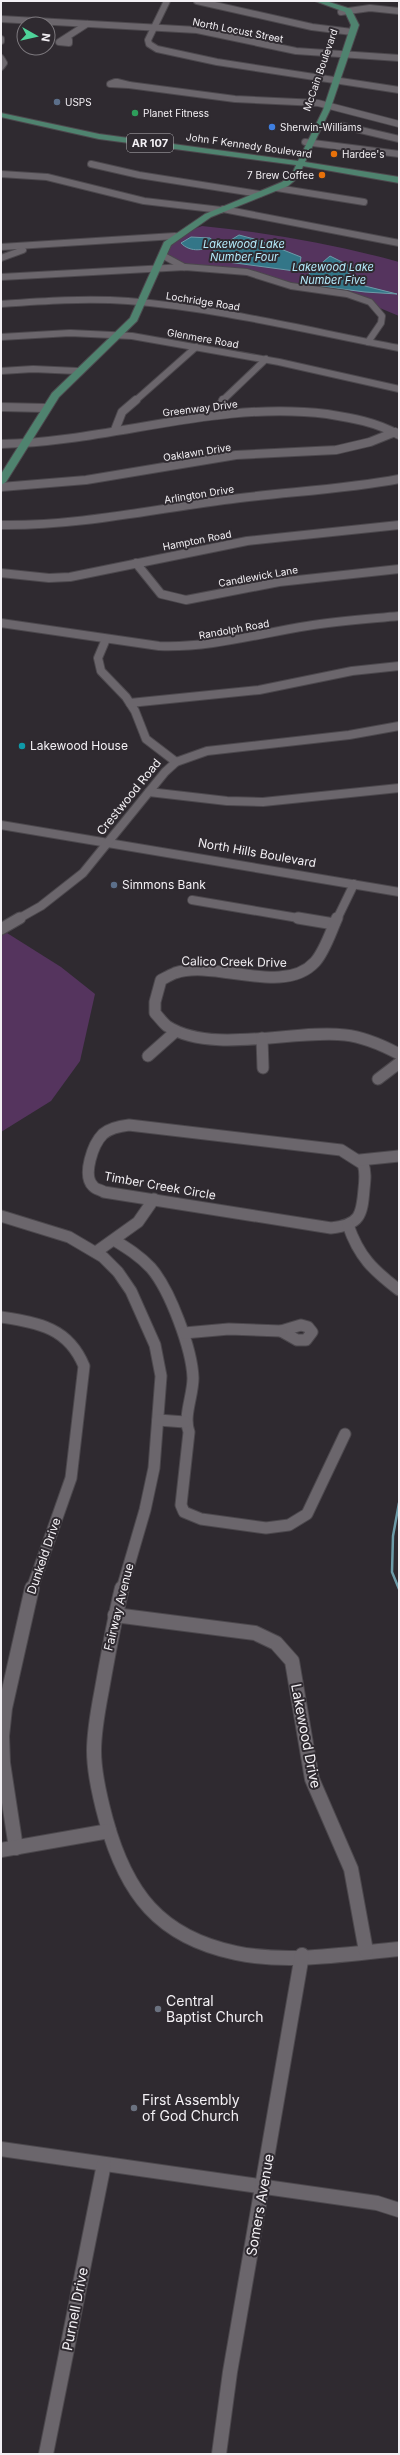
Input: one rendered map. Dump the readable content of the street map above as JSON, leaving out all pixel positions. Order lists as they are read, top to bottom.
{
  "streets": {
    "main road": ["McCain Boulevard", "AR 107", "John F Kennedy Boulevard"],
    "street": [
      "North Locust Street",
      "Lochridge Road",
      "Glenmere Road",
      "Greenway Drive",
      "Oaklawn Drive",
      "Arlington Drive",
      "Hampton Road",
      "Candlewick Lane",
      "Randolph Road",
      "Crestwood Road",
      "North Hills Boulevard",
      "Calico Creek Drive",
      "Timber Creek Circle",
      "Dunkeld Drive",
      "Fairway Avenue",
      "Lakewood Drive",
      "Somers Avenue",
      "Purnell Drive"
    ]
  },
  "crossings": [
    ["North Locust Street", "McCain Boulevard"],
    ["McCain Boulevard", "John F Kennedy Boulevard"],
    ["Greenway Drive", "Oaklawn Drive"],
    ["Hampton Road", "Candlewick Lane"],
    ["Crestwood Road", "North Hills Boulevard"],
    ["North Hills Boulevard", "Calico Creek Drive"],
    ["Fairway Avenue", "Lakewood Drive"],
    ["Fairway Avenue", "Somers Avenue"]
  ],
  "water": ["Lakewood Lake Number Four", "Lakewood Lake Number Five"],
  "places": [
    "USPS",
    "Planet Fitness",
    "Sherwin-Williams",
    "Hardee's",
    "7 Brew Coffee",
    "Lakewood House",
    "Simmons Bank",
    "Central Baptist Church",
    "First Assembly of God Church"
  ],
  "north": "right"
}
